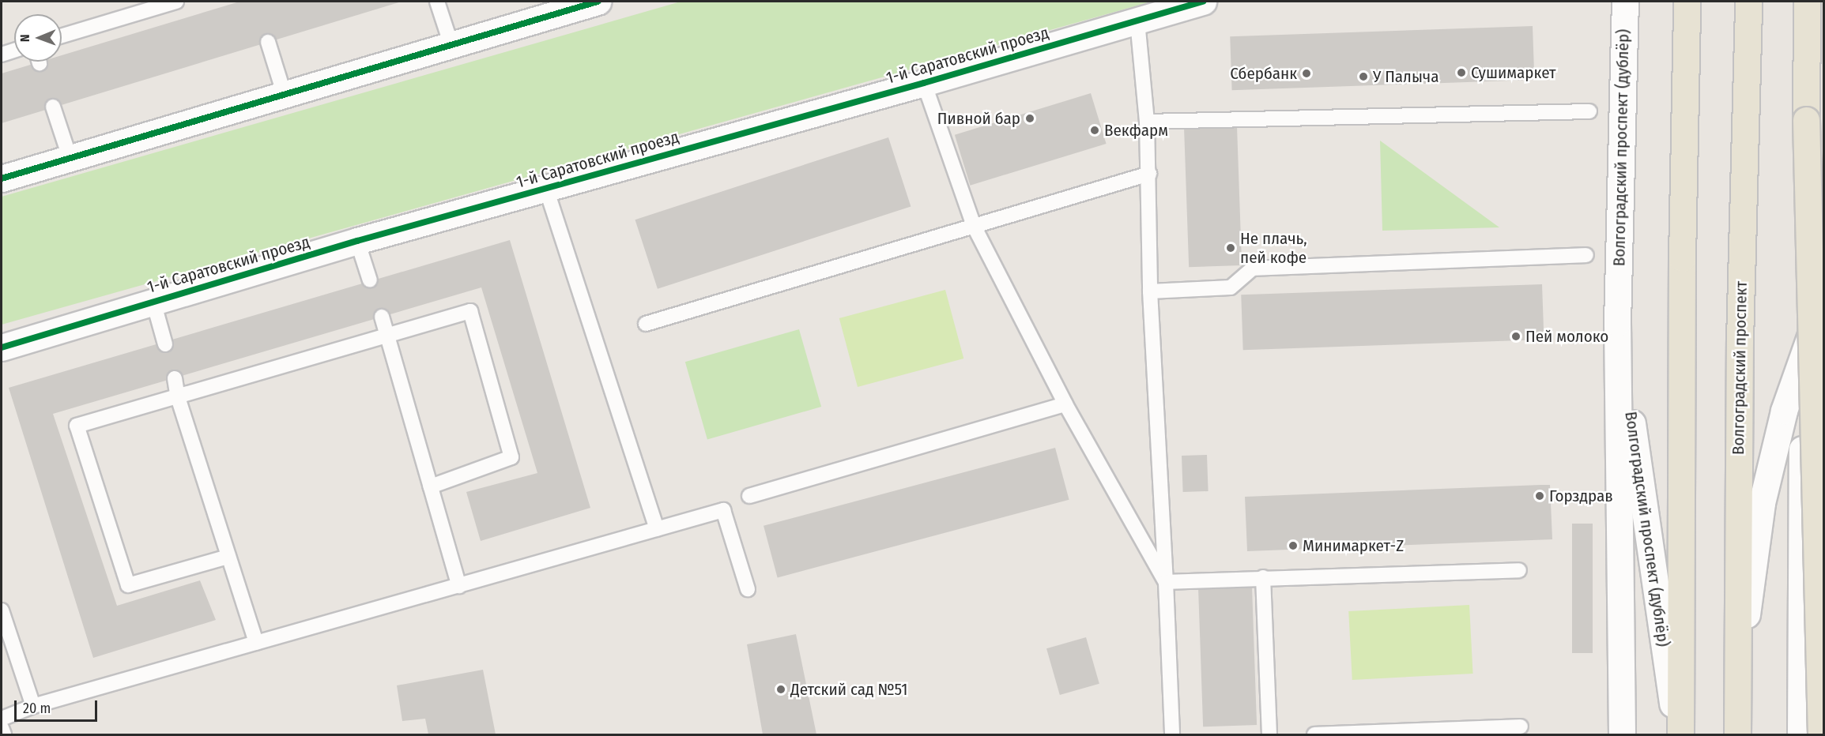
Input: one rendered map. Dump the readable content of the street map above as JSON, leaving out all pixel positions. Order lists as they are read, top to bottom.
{
  "streets": {
    "main road": ["1-й Саратовский проезд", "Волгоградский проспект (дублёр)", "Волгоградский проспект"]
  },
  "places": [
    "Сушимаркет",
    "Сбербанк",
    "У Палыча",
    "Пивной бар",
    "Векфарм",
    "Не плачь, пей кофе",
    "Пей молоко",
    "Горздрав",
    "Минимаркет-Z",
    "Детский сад №51"
  ],
  "scale_bar": "20 m",
  "north": "left"
}
